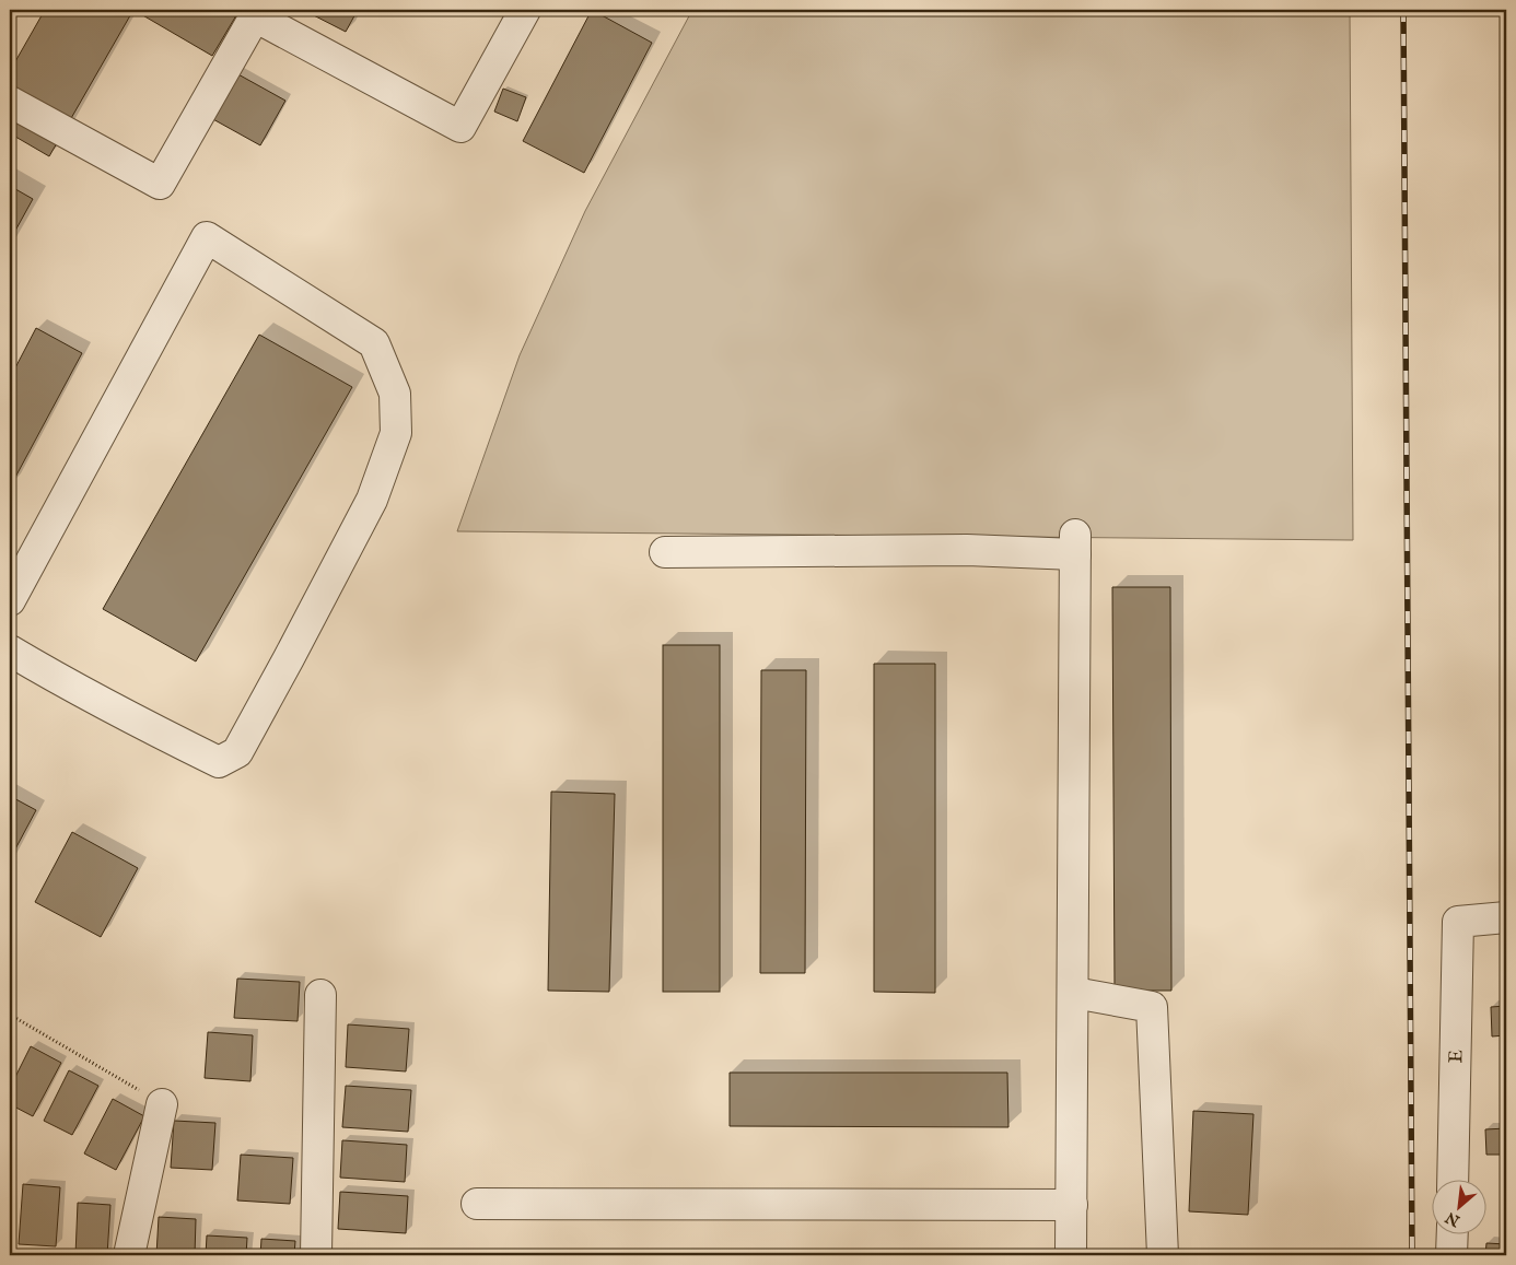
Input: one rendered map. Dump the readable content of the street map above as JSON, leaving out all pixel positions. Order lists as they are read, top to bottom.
{
  "streets": {
    "street": ["E"]
  },
  "north": "bottom left"
}
